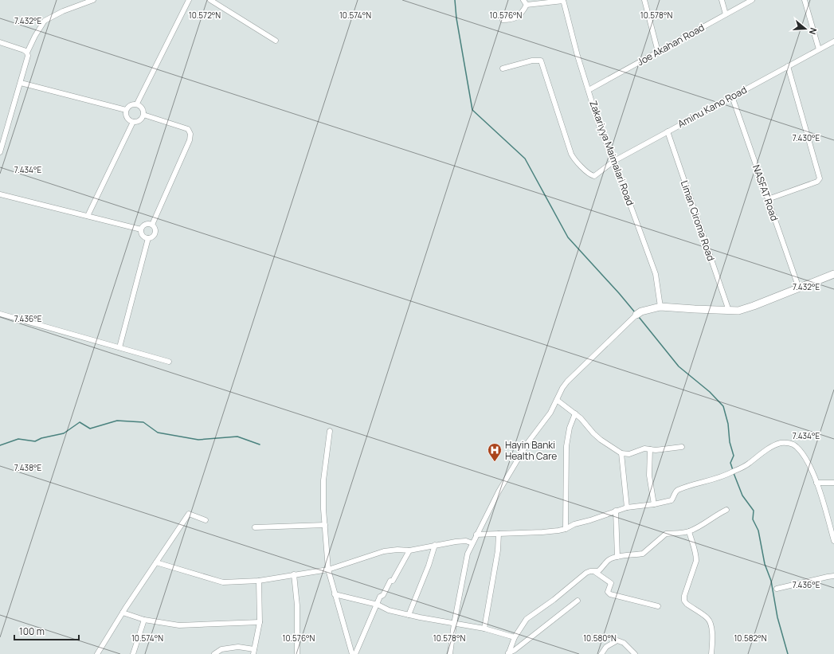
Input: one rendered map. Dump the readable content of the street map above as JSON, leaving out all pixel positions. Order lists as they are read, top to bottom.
{
  "streets": {
    "street": [
      "Joe Akahan Road",
      "Aminu Kano Road",
      "Zakariyya Maimalari Road",
      "NASFAT Road",
      "Liman Ciroma Road"
    ]
  },
  "crossings": [
    ["Joe Akahan Road", "Zakariyya Maimalari Road"],
    ["Aminu Kano Road", "Zakariyya Maimalari Road"],
    ["Aminu Kano Road", "NASFAT Road"],
    ["Aminu Kano Road", "Liman Ciroma Road"]
  ],
  "places": {
    "hospital": ["Hayin Banki Health Care"]
  },
  "scale_bar": "100 m",
  "north": "right",
  "coordinates": [
    "10.572°N",
    "10.574°N",
    "10.576°N",
    "10.578°N",
    "7.432°E",
    "7.430°E",
    "7.434°E",
    "7.436°E",
    "7.438°E",
    "10.580°N",
    "10.582°N"
  ]
}
